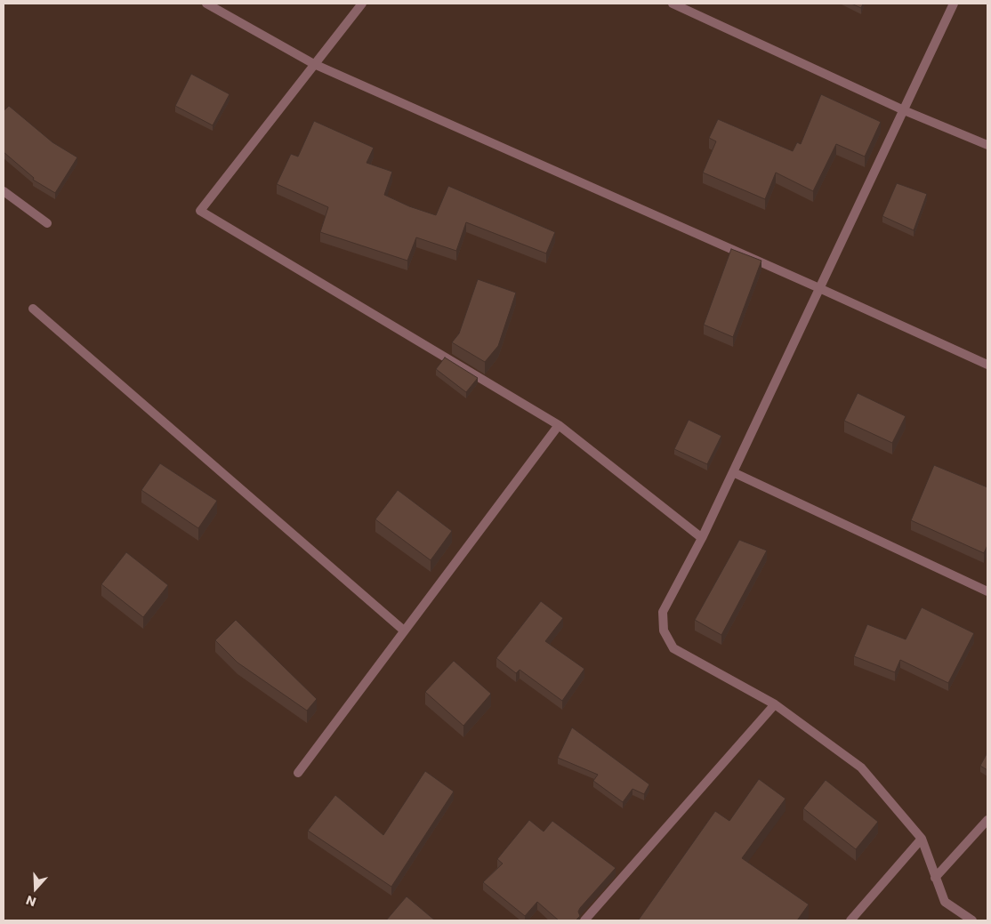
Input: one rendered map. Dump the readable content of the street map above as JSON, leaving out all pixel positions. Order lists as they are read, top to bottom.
{
  "north": "bottom"
}
